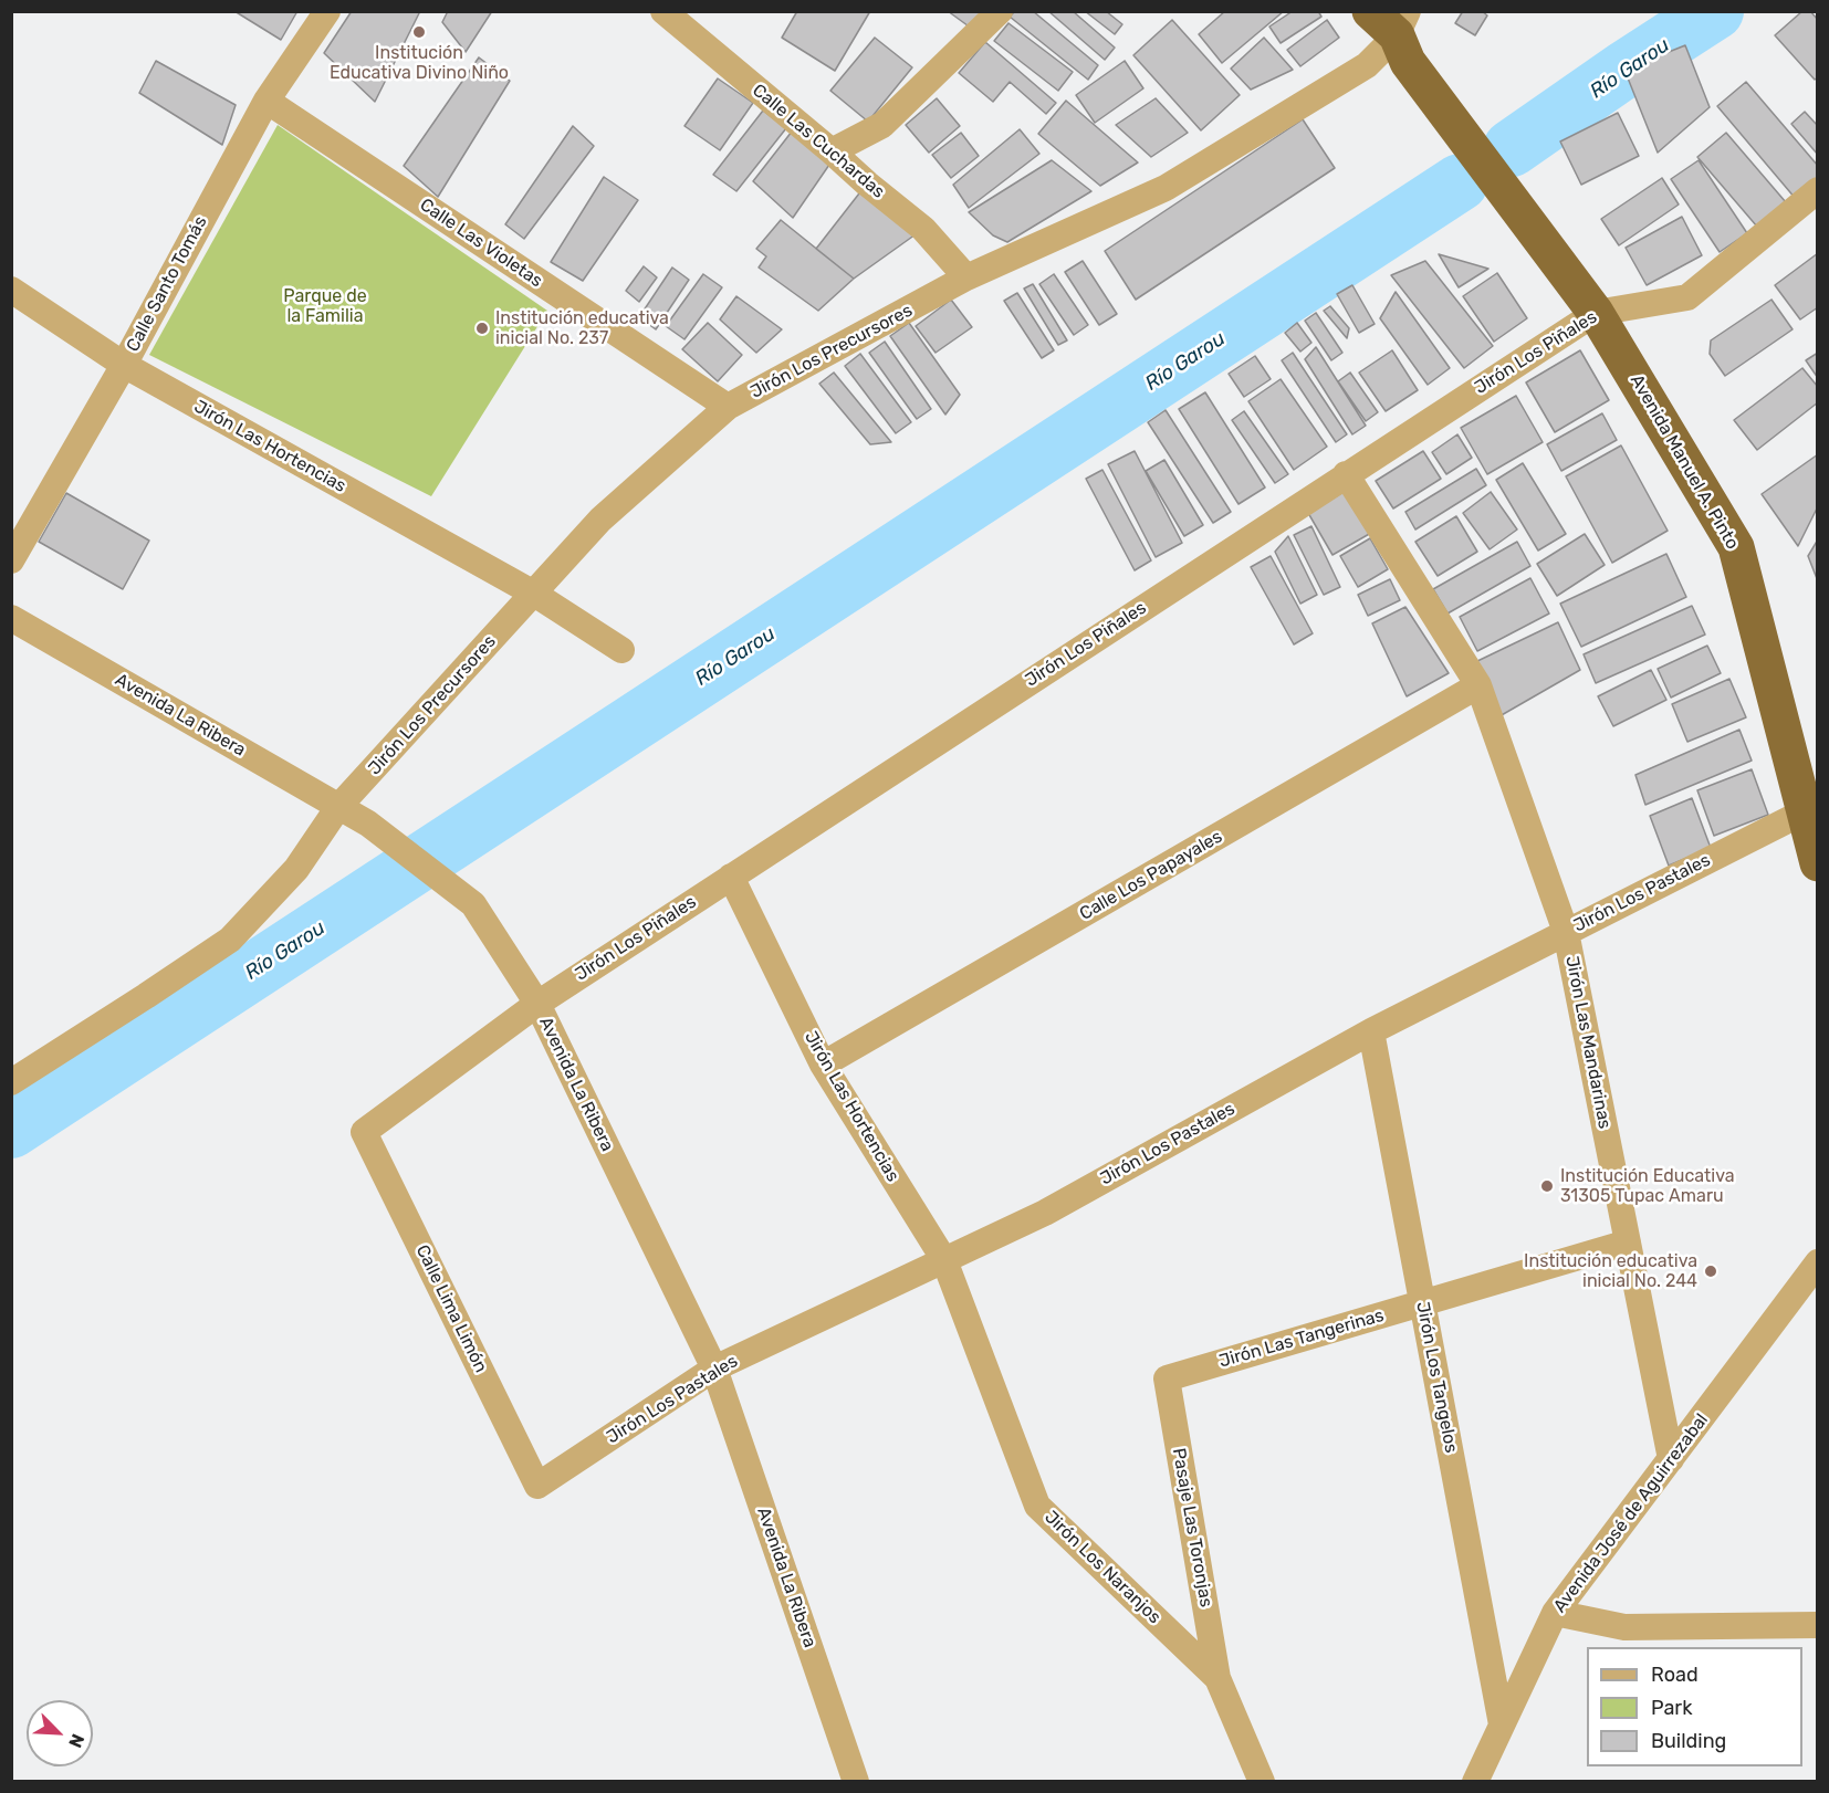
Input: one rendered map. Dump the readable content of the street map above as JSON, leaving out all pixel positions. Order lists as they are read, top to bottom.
{
  "streets": {
    "highway": ["Avenida Manuel A. Pinto"],
    "street": [
      "Calle Las Cuchardas",
      "Calle Las Violetas",
      "Calle Santo Tomás",
      "Jirón Los Precursores",
      "Jirón Los Piñales",
      "Jirón Las Hortencias",
      "Avenida La Ribera",
      "Calle Los Papayales",
      "Jirón Los Pastales",
      "Jirón Las Mandarinas",
      "Calle Lima Limón",
      "Jirón Las Tangerinas",
      "Jirón Los Tangelos",
      "Avenida José de Aguirrezabal",
      "Pasaje Las Toronjas",
      "Jirón Los Naranjos"
    ]
  },
  "crossings": [
    ["Calle Las Cuchardas", "Jirón Los Precursores"],
    ["Calle Las Violetas", "Calle Santo Tomás"],
    ["Calle Las Violetas", "Jirón Los Precursores"],
    ["Calle Santo Tomás", "Jirón Las Hortencias"],
    ["Jirón Los Precursores", "Jirón Las Hortencias"],
    ["Jirón Los Precursores", "Avenida Manuel A. Pinto"],
    ["Jirón Los Precursores", "Avenida La Ribera"],
    ["Jirón Los Piñales", "Jirón Las Hortencias"],
    ["Jirón Los Piñales", "Avenida Manuel A. Pinto"],
    ["Jirón Los Piñales", "Avenida La Ribera"],
    ["Jirón Los Piñales", "Jirón Las Mandarinas"],
    ["Jirón Los Piñales", "Calle Lima Limón"],
    ["Jirón Las Hortencias", "Calle Los Papayales"],
    ["Jirón Las Hortencias", "Jirón Los Pastales"],
    ["Jirón Las Hortencias", "Jirón Los Naranjos"],
    ["Avenida Manuel A. Pinto", "Jirón Los Pastales"],
    ["Avenida La Ribera", "Jirón Los Pastales"],
    ["Calle Los Papayales", "Jirón Las Mandarinas"],
    ["Jirón Los Pastales", "Jirón Las Mandarinas"],
    ["Jirón Los Pastales", "Calle Lima Limón"],
    ["Jirón Los Pastales", "Jirón Los Tangelos"],
    ["Jirón Los Pastales", "Jirón Los Naranjos"],
    ["Jirón Las Mandarinas", "Jirón Las Tangerinas"],
    ["Jirón Las Mandarinas", "Avenida José de Aguirrezabal"],
    ["Jirón Las Tangerinas", "Jirón Los Tangelos"],
    ["Jirón Las Tangerinas", "Pasaje Las Toronjas"],
    ["Jirón Los Tangelos", "Avenida José de Aguirrezabal"],
    ["Pasaje Las Toronjas", "Jirón Los Naranjos"]
  ],
  "water": ["Río Garou"],
  "parks": ["Parque de la Familia"],
  "places": [
    "Institución Educativa Divino Niño",
    "Institución educativa inicial No. 237",
    "Institución Educativa 31305 Tupac Amaru",
    "Institución educativa inicial No. 244"
  ],
  "legend": ["Road", "Park", "Building"],
  "north": "bottom right"
}
